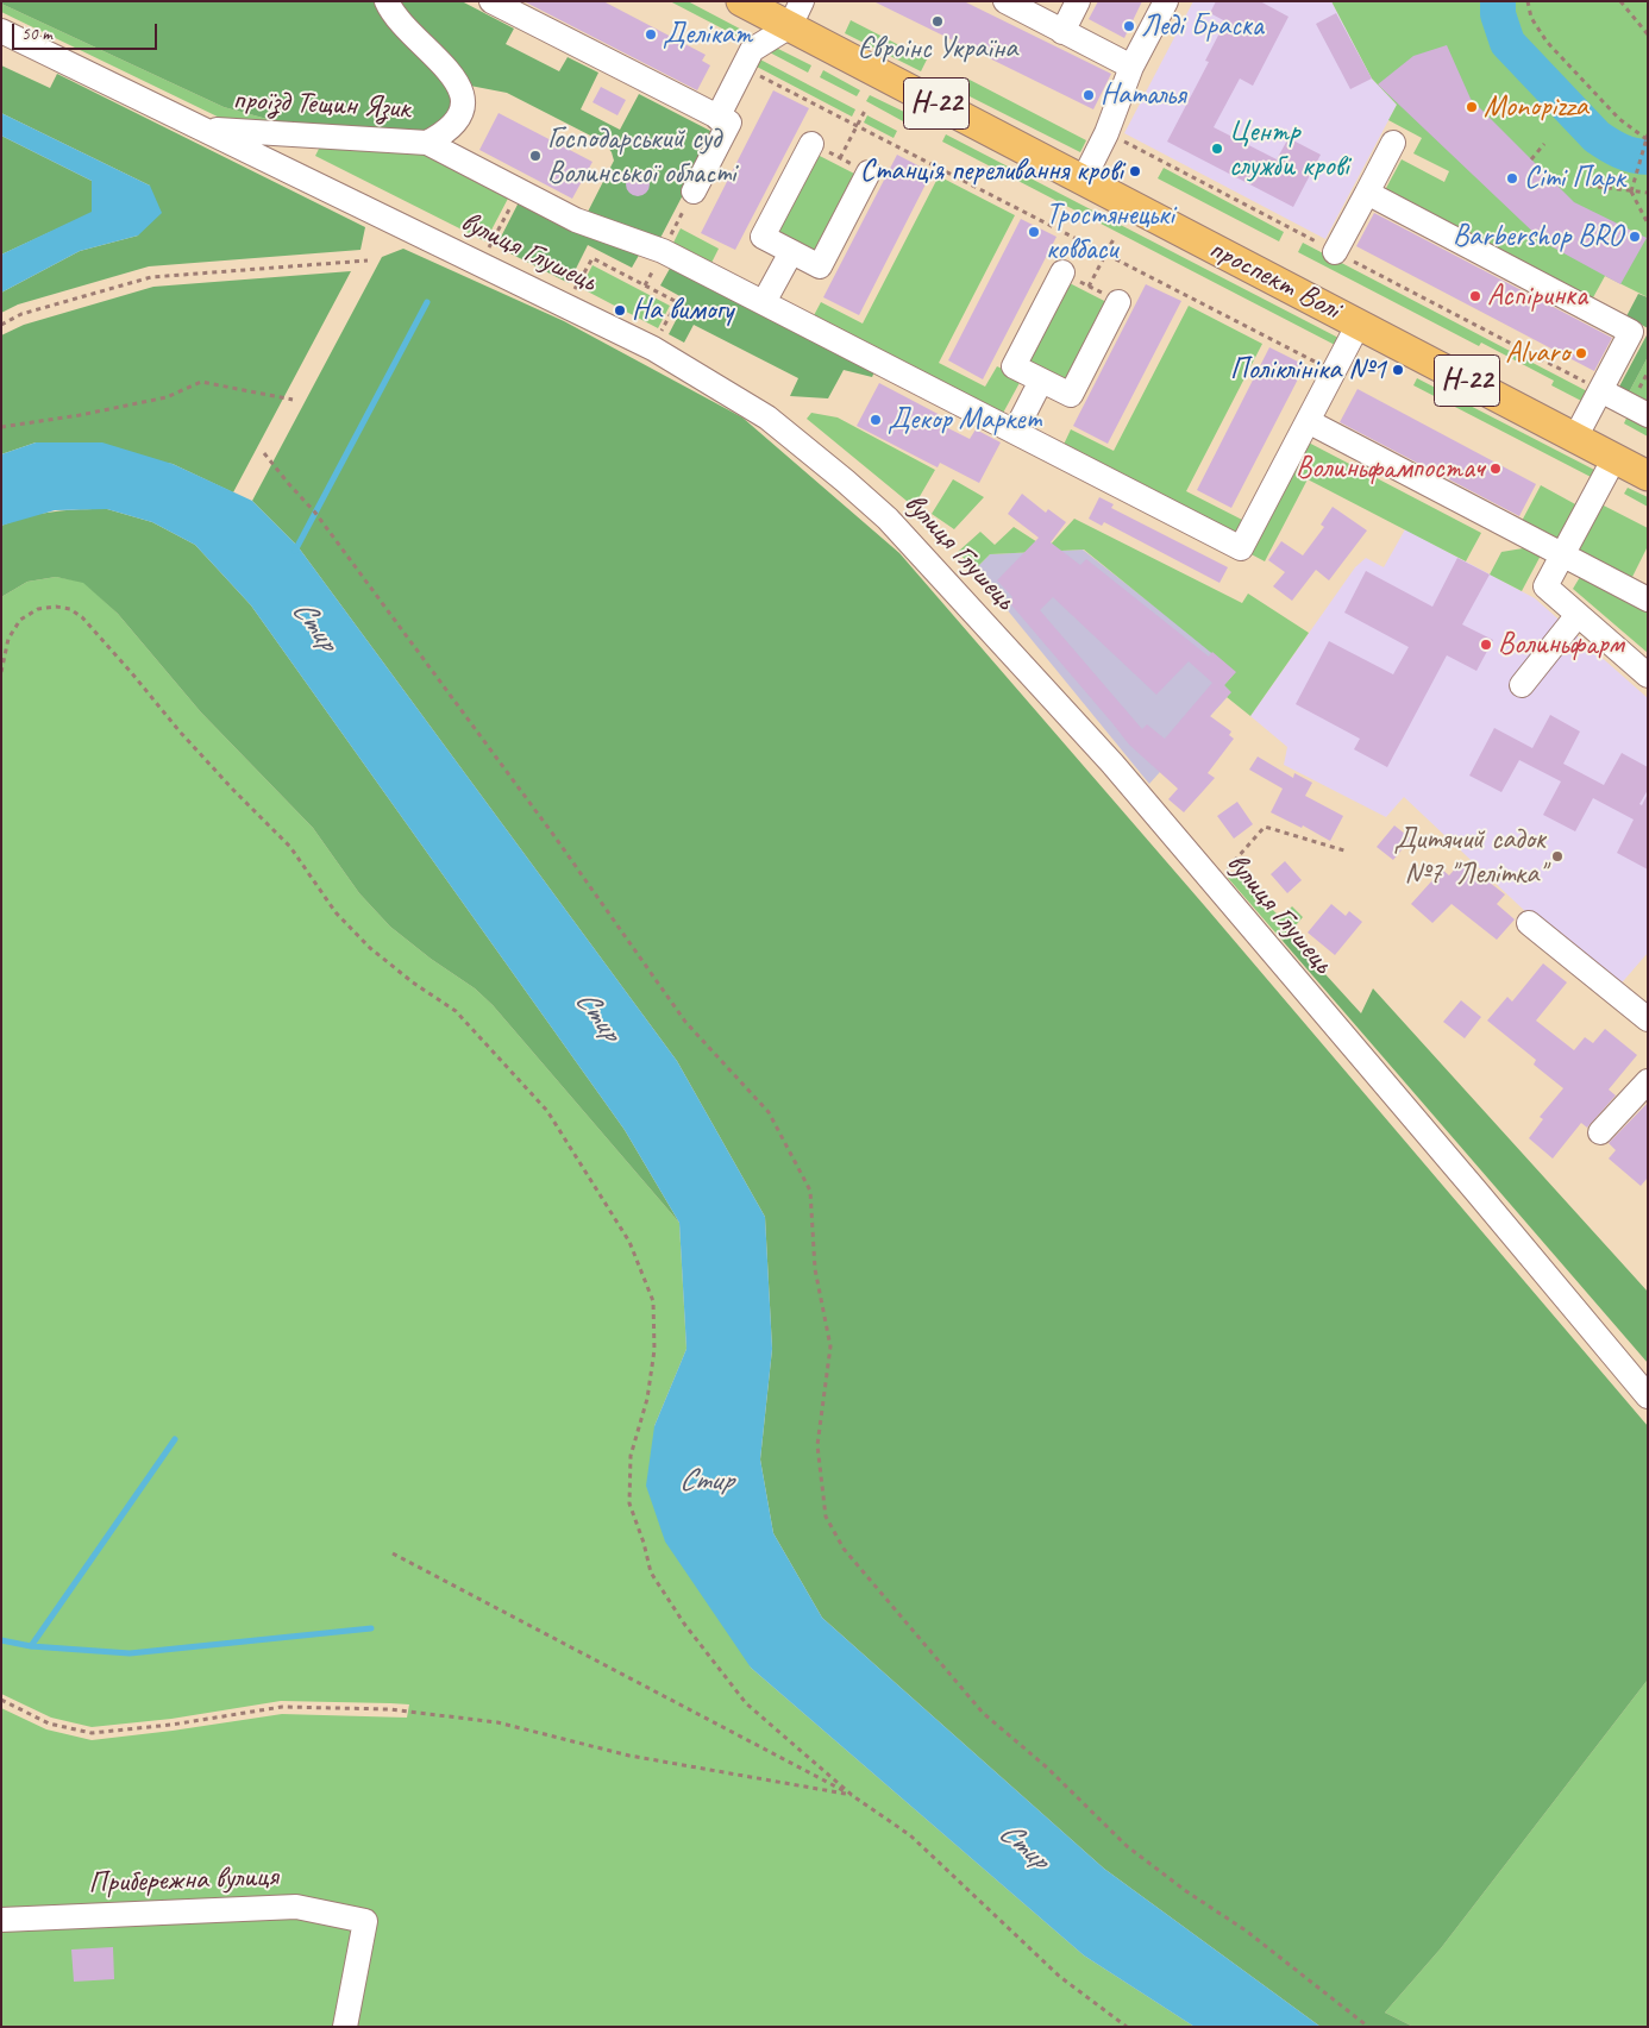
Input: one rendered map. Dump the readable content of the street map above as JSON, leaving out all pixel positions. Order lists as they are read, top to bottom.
{
  "streets": {
    "main road": ["Н-22", "проспект Волі"],
    "street": ["проїзд Тещин Язик", "вулиця Глушець", "Прибережна вулиця"]
  },
  "crossings": [
    ["проїзд Тещин Язик", "вулиця Глушець"]
  ],
  "water": ["Стир"],
  "places": [
    "Євроінс Україна",
    "Леді Браска",
    "Делікат",
    "Наталья",
    "Monopizza",
    "Центр служби крові",
    "Господарський суд Волинської області",
    "Станція переливання крові",
    "Сіті Парк",
    "Тростянецькі ковбаси",
    "Barbershop BRO",
    "Аспіринка",
    "На вимогу",
    "Alvaro",
    "Поліклініка №1",
    "Декор Маркет",
    "Волиньфампостач",
    "Волиньфарм",
    "Дитячий садок №7 \"Лелітка\""
  ],
  "scale_bar": "50 m"
}
